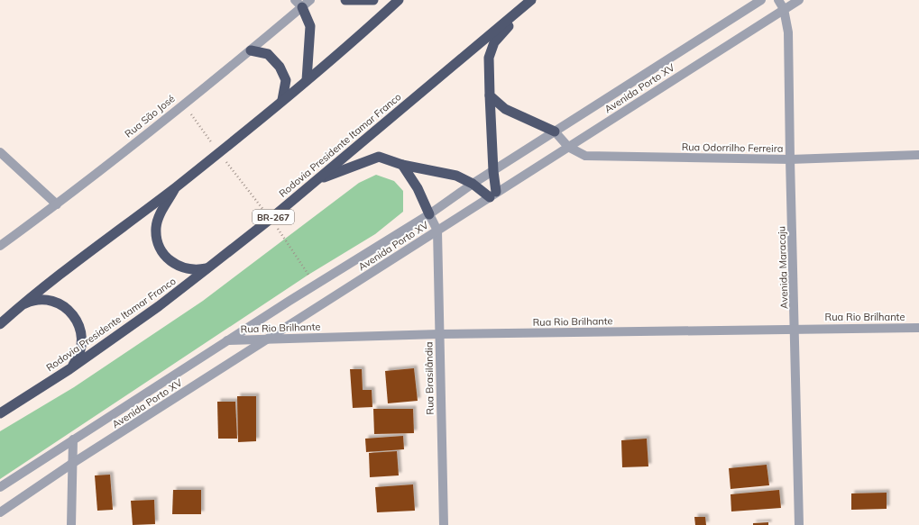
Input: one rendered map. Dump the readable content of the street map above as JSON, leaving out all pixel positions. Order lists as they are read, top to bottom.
{
  "streets": {
    "highway": ["Rodovia Presidente Itamar Franco", "BR-267"],
    "street": [
      "Avenida Porto XV",
      "Rua São José",
      "Rua Odorrilho Ferreira",
      "Avenida Maracaju",
      "Rua Rio Brilhante",
      "Rua Brasilândia"
    ]
  },
  "crossings": [
    ["Avenida Porto XV", "Rua Odorrilho Ferreira"],
    ["Avenida Porto XV", "Avenida Maracaju"],
    ["Avenida Porto XV", "Rua Rio Brilhante"],
    ["Avenida Porto XV", "Rua Brasilândia"],
    ["Rua Odorrilho Ferreira", "Avenida Maracaju"],
    ["Avenida Maracaju", "Rua Rio Brilhante"],
    ["Rua Rio Brilhante", "Rua Brasilândia"]
  ]
}
